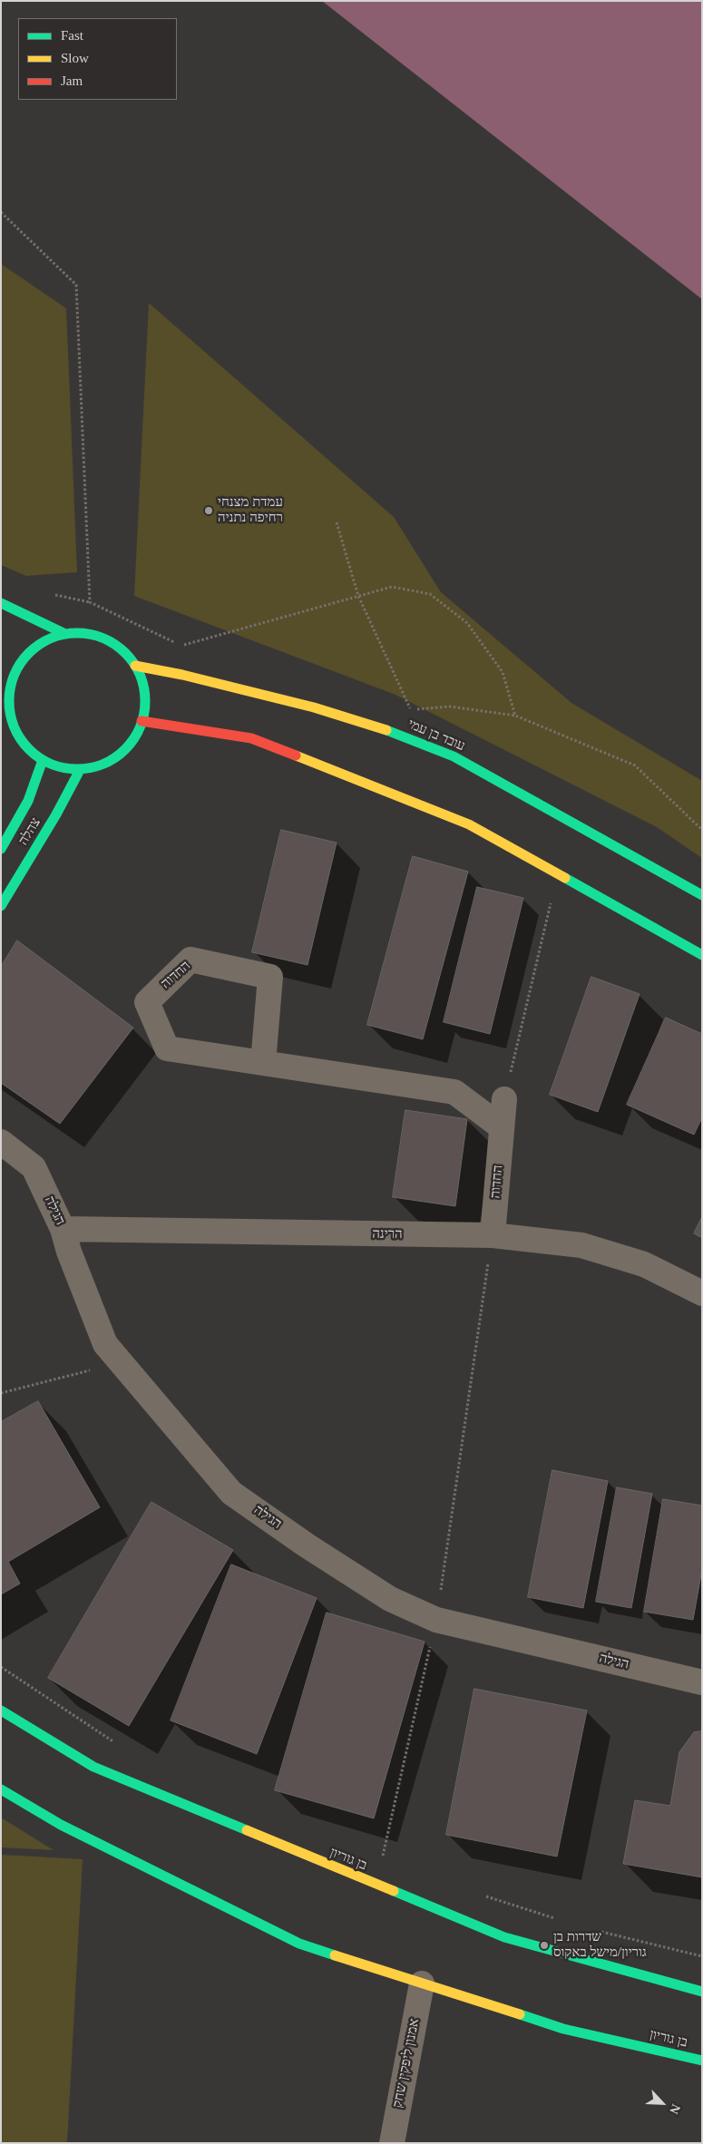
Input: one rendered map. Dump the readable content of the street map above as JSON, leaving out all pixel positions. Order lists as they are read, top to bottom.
{
  "streets": {
    "street": [
      "עובד בן עמי",
      "צהלה",
      "החדוה",
      "הגילה",
      "הרינה",
      "בן גוריון",
      "אמנון ליפקין שחק"
    ]
  },
  "crossings": [
    ["עובד בן עמי", "צהלה"],
    ["החדוה", "הרינה"],
    ["הגילה", "הרינה"],
    ["בן גוריון", "אמנון ליפקין שחק"]
  ],
  "places": ["עמדת מצנחי רחיפה נתניה", "שדרות בן גוריון/מישל באקוס"],
  "legend": ["Fast", "Slow", "Jam"],
  "north": "bottom right"
}
